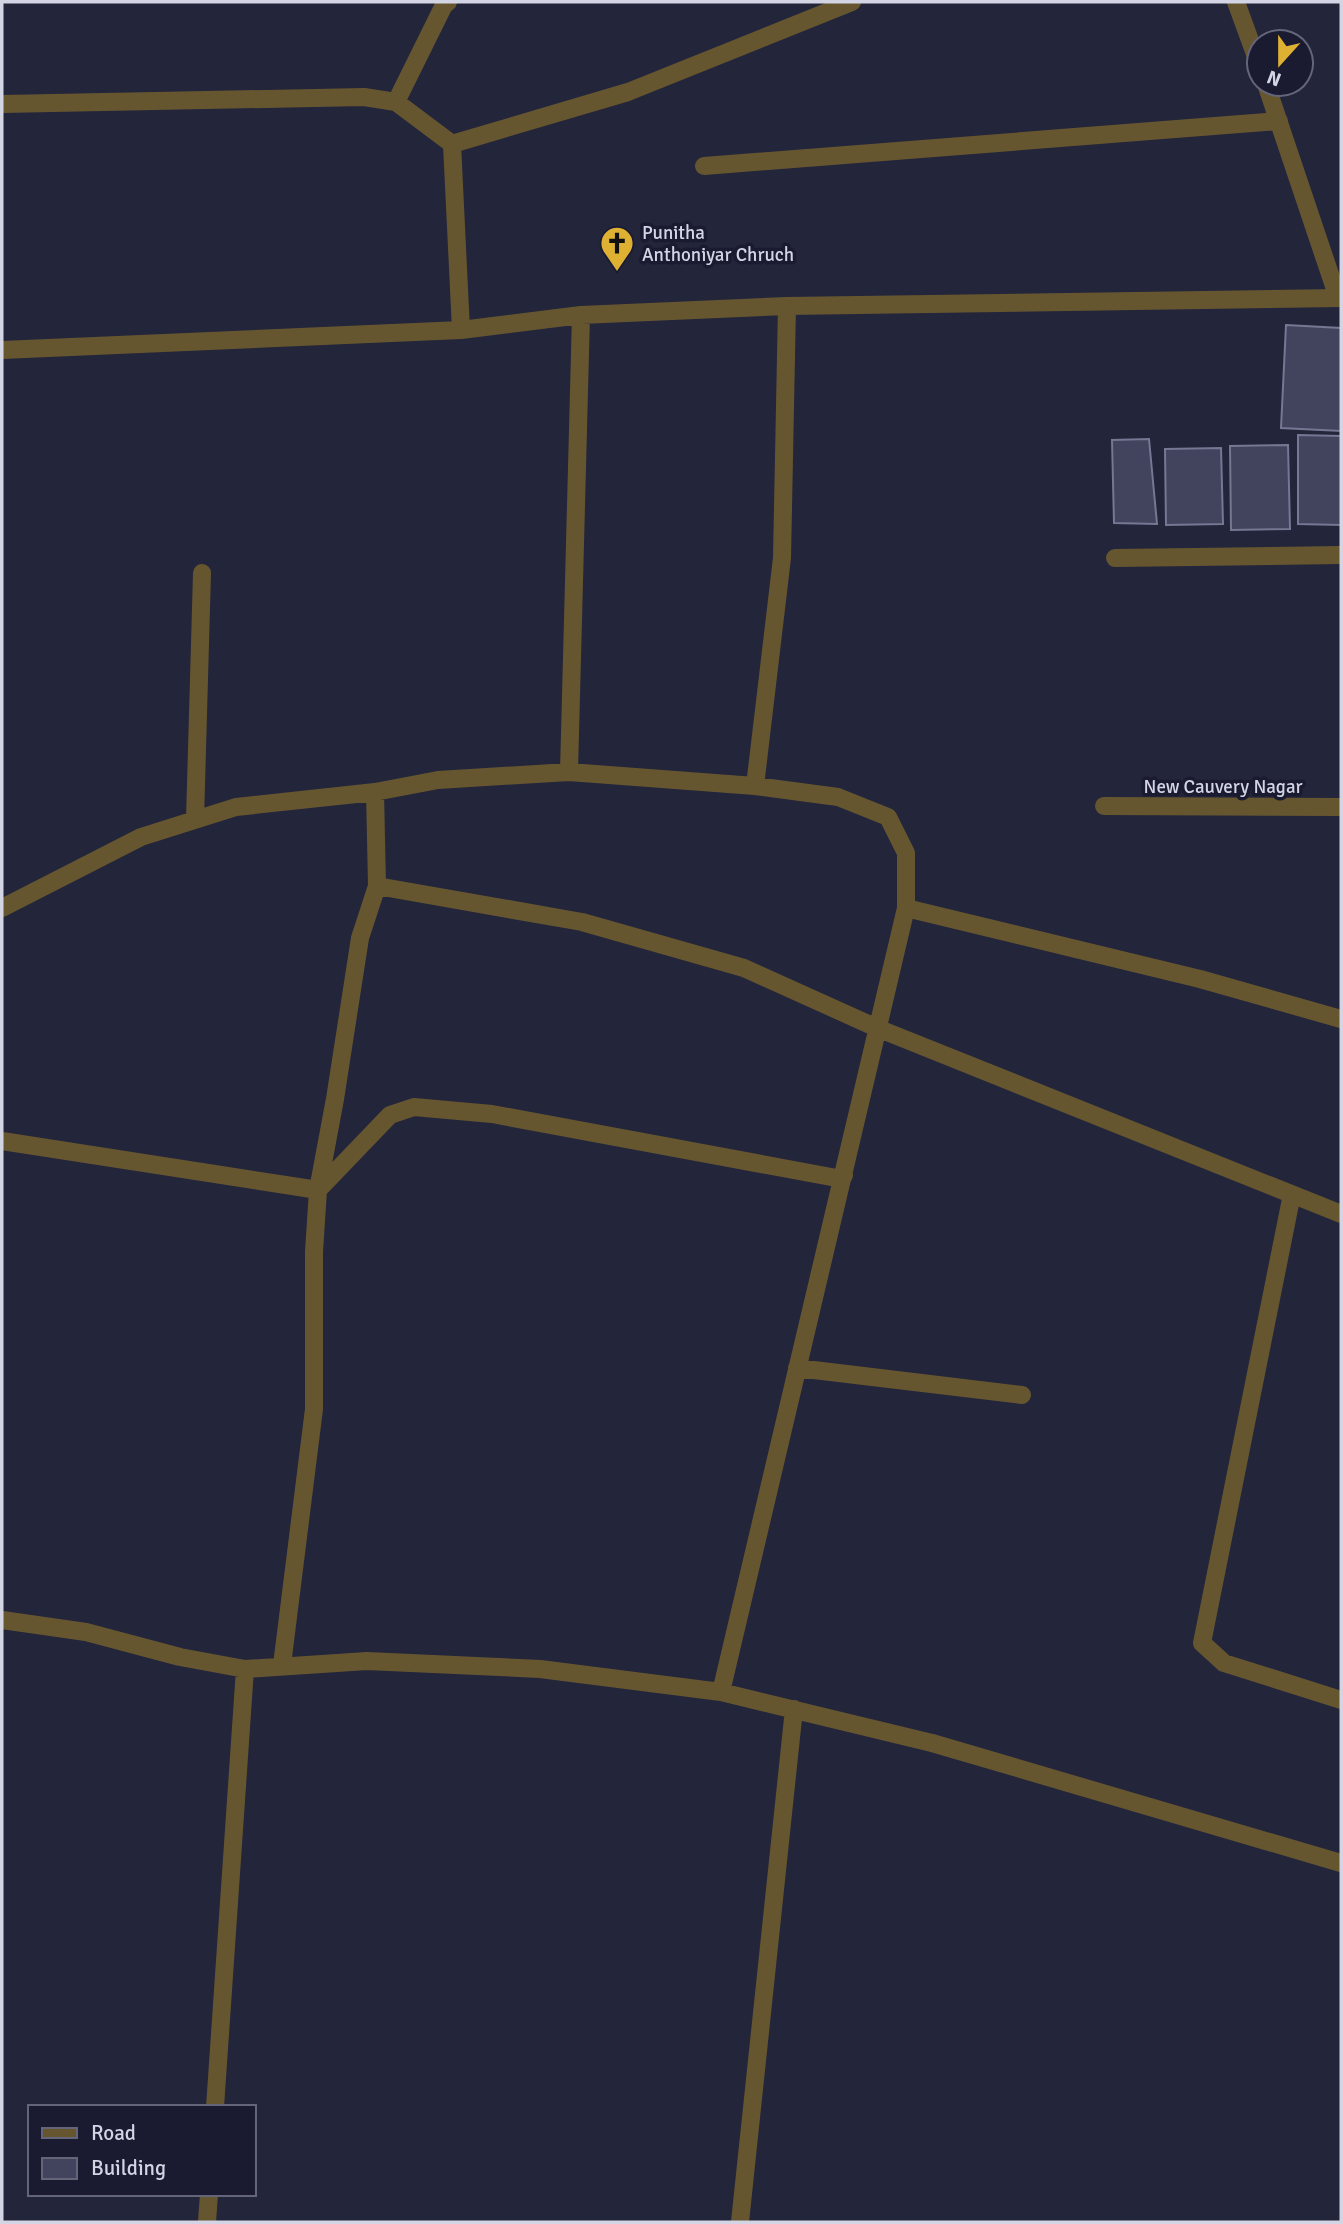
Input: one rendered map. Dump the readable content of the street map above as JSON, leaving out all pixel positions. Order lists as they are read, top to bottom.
{
  "streets": {
    "street": ["New Cauvery Nagar"]
  },
  "places": {
    "church": ["Punitha Anthoniyar Chruch"]
  },
  "legend": ["Road", "Building"],
  "north": "bottom"
}
